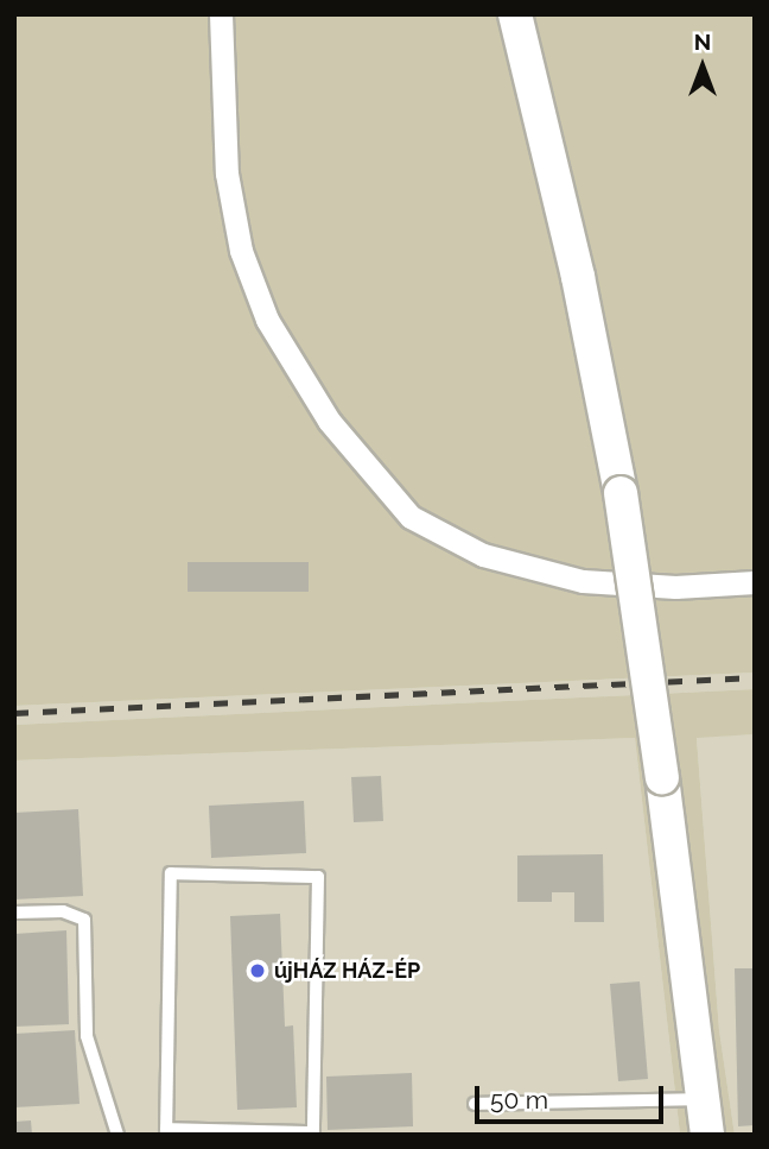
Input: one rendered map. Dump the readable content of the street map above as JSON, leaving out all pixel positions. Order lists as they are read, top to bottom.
{
  "places": ["újHÁZ HÁZ-ÉP"],
  "scale_bar": "50 m",
  "north": "top"
}
